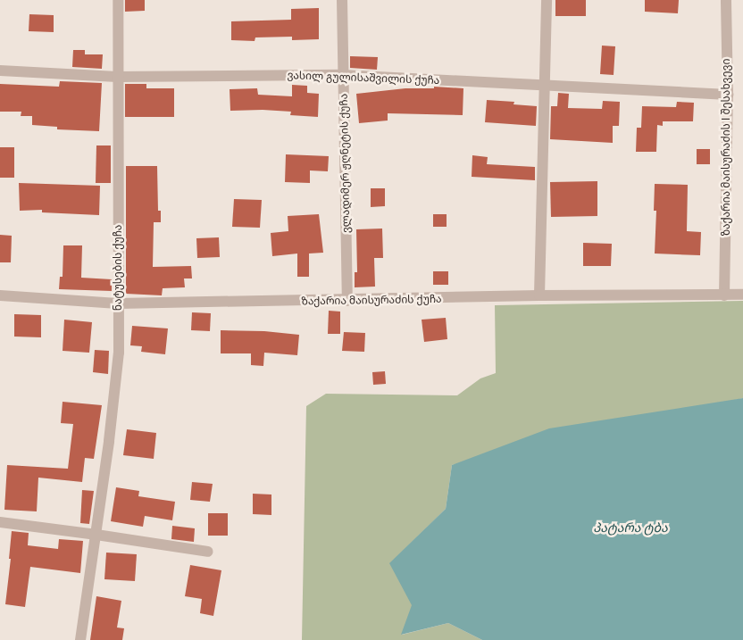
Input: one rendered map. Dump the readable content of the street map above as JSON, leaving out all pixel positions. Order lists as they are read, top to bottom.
{
  "streets": {
    "street": [
      "ვასილ გულისაშვილის ქუჩა",
      "ზაქარია მაისურაძის I შესახვევი",
      "ვლადიმერ ჟღნეტის ქუჩა",
      "ნატუსების ქუჩა",
      "ზაქარია მაისურაძის ქუჩა"
    ]
  },
  "crossings": [
    ["ვასილ გულისაშვილის ქუჩა", "ზაქარია მაისურაძის I შესახვევი"],
    ["ვასილ გულისაშვილის ქუჩა", "ვლადიმერ ჟღნეტის ქუჩა"],
    ["ვასილ გულისაშვილის ქუჩა", "ნატუსების ქუჩა"],
    ["ზაქარია მაისურაძის I შესახვევი", "ზაქარია მაისურაძის ქუჩა"],
    ["ვლადიმერ ჟღნეტის ქუჩა", "ზაქარია მაისურაძის ქუჩა"],
    ["ნატუსების ქუჩა", "ზაქარია მაისურაძის ქუჩა"]
  ],
  "water": ["პატარა ტბა"]
}
